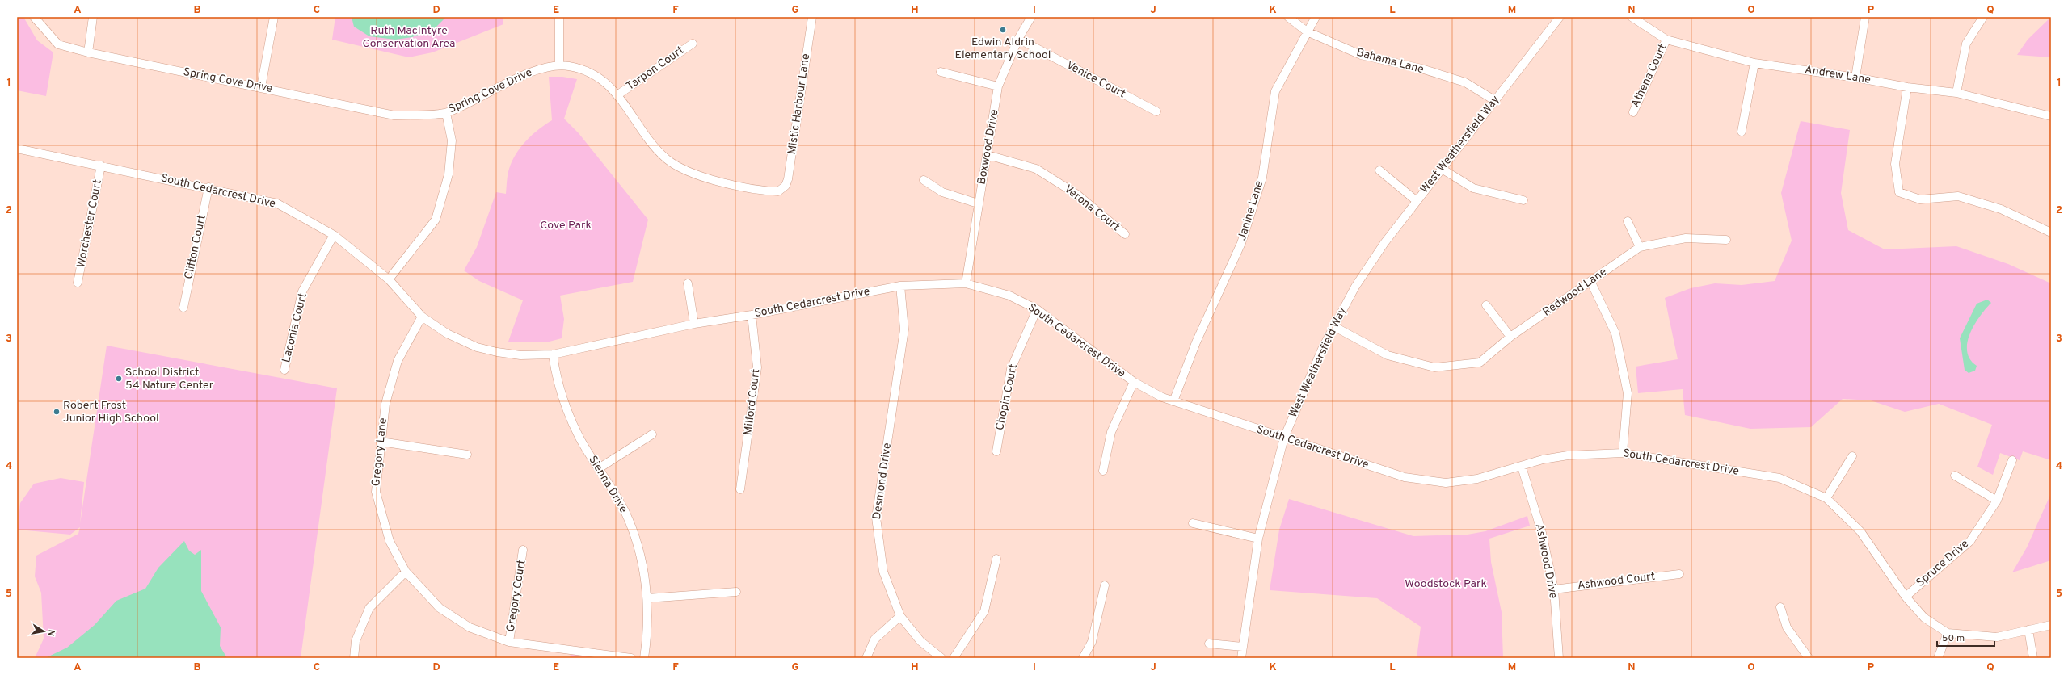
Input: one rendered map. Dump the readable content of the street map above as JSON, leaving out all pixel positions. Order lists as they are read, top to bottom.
{
  "streets": {
    "street": [
      "Bahama Lane",
      "Tarpon Court",
      "Andrew Lane",
      "Athena Court",
      "Venice Court",
      "Spring Cove Drive",
      "Mistic Harbour Lane",
      "West Weathersfield Way",
      "Boxwood Drive",
      "South Cedarcrest Drive",
      "Verona Court",
      "Janine Lane",
      "Worchester Court",
      "Clifton Court",
      "Redwood Lane",
      "Laconia Court",
      "Chopin Court",
      "Milford Court",
      "Gregory Lane",
      "Desmond Drive",
      "Sienna Drive",
      "Ashwood Drive",
      "Spruce Drive",
      "Ashwood Court",
      "Gregory Court"
    ]
  },
  "crossings": [
    ["Bahama Lane", "West Weathersfield Way"],
    ["Bahama Lane", "Janine Lane"],
    ["Tarpon Court", "Spring Cove Drive"],
    ["Andrew Lane", "Athena Court"],
    ["Venice Court", "Boxwood Drive"],
    ["Spring Cove Drive", "Mistic Harbour Lane"],
    ["West Weathersfield Way", "South Cedarcrest Drive"],
    ["West Weathersfield Way", "Redwood Lane"],
    ["Boxwood Drive", "South Cedarcrest Drive"],
    ["Boxwood Drive", "Verona Court"],
    ["South Cedarcrest Drive", "Janine Lane"],
    ["South Cedarcrest Drive", "Worchester Court"],
    ["South Cedarcrest Drive", "Clifton Court"],
    ["South Cedarcrest Drive", "Laconia Court"],
    ["South Cedarcrest Drive", "Chopin Court"],
    ["South Cedarcrest Drive", "Milford Court"],
    ["South Cedarcrest Drive", "Gregory Lane"],
    ["South Cedarcrest Drive", "Desmond Drive"],
    ["South Cedarcrest Drive", "Sienna Drive"],
    ["South Cedarcrest Drive", "Ashwood Drive"],
    ["South Cedarcrest Drive", "Spruce Drive"],
    ["Gregory Lane", "Gregory Court"],
    ["Ashwood Drive", "Ashwood Court"]
  ],
  "parks": ["Ruth MacIntyre Conservation Area", "Cove Park", "Woodstock Park"],
  "places": ["Edwin Aldrin Elementary School", "School District 54 Nature Center", "Robert Frost Junior High School"],
  "scale_bar": "50 m",
  "north": "right",
  "grid": {
    "columns": [
      "A",
      "B",
      "C",
      "D",
      "E",
      "F",
      "G",
      "H",
      "I",
      "J",
      "K",
      "L",
      "M",
      "N",
      "O",
      "P",
      "Q"
    ],
    "rows": [
      "1",
      "2",
      "3",
      "4",
      "5"
    ]
  }
}
